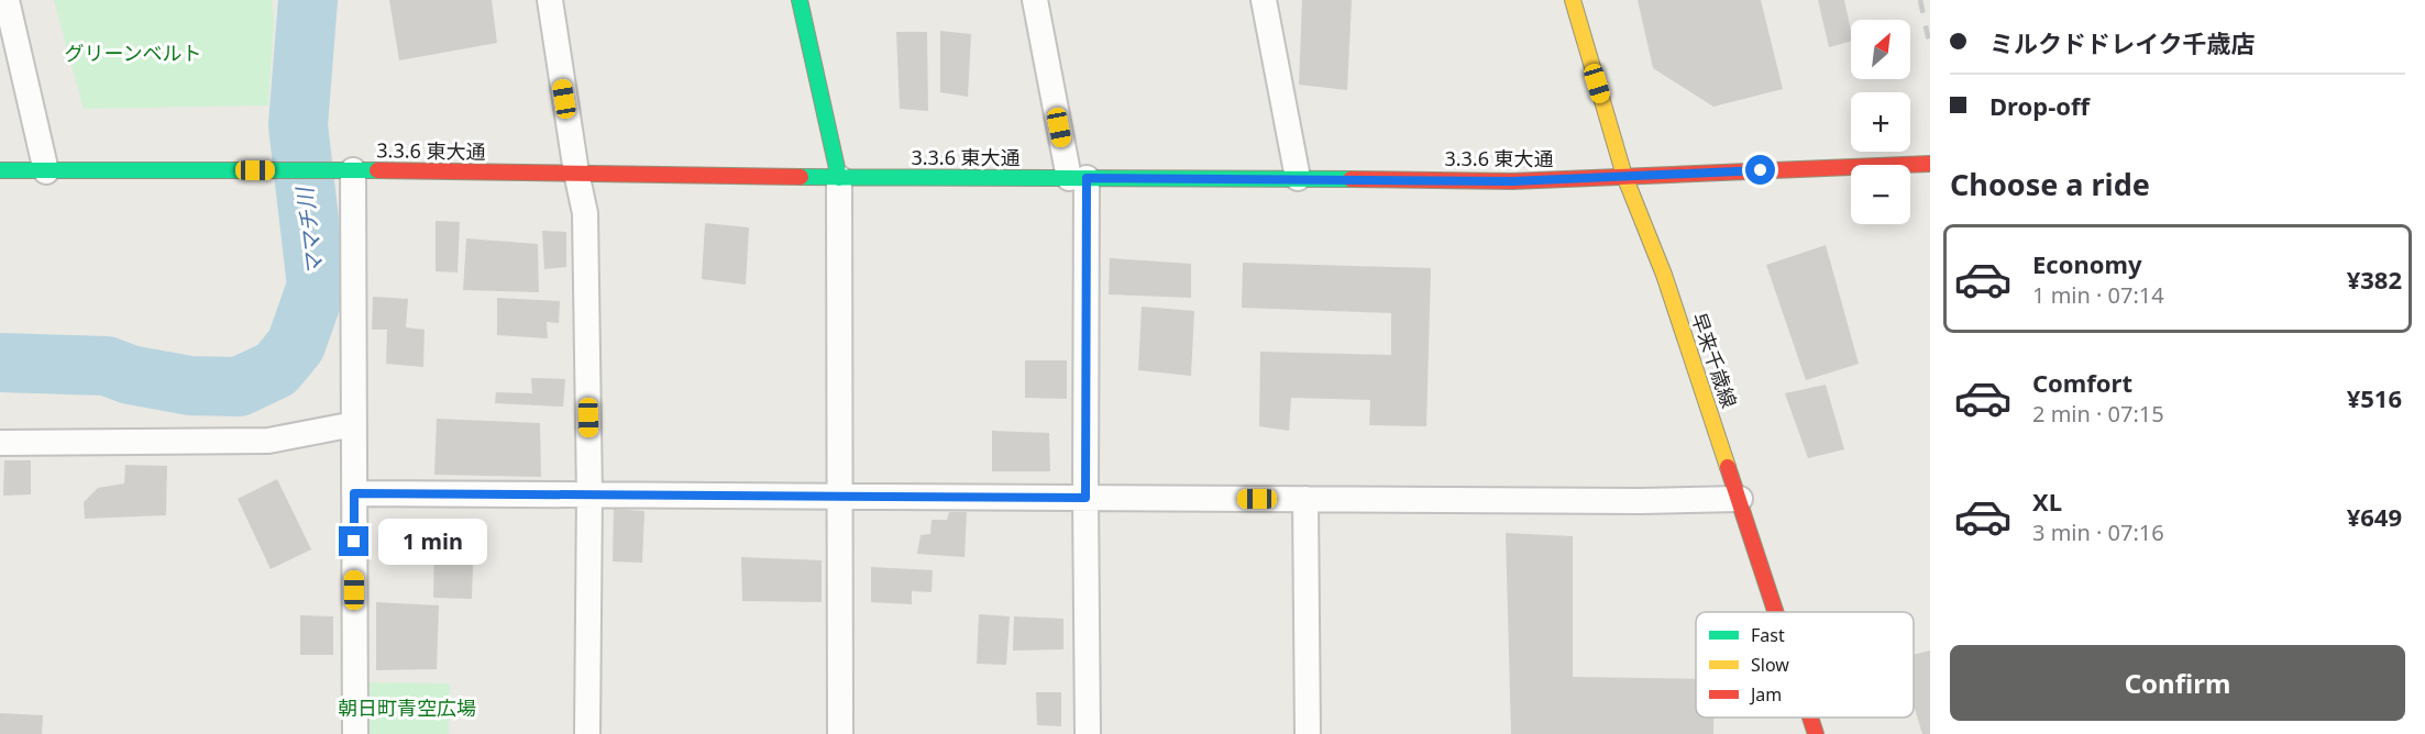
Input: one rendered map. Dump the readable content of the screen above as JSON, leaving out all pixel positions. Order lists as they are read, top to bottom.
{
  "streets": {
    "street": ["3.3.6 東大通", "早来千歳線"]
  },
  "crossings": [
    ["3.3.6 東大通", "早来千歳線"]
  ],
  "water": ["ママチ川"],
  "parks": ["グリーンベルト", "朝日町青空広場"],
  "legend": ["Fast", "Slow", "Jam"],
  "north": "top right",
  "page": {
    "banner": ["ミルクドドレイク千歳店", "Drop-off"],
    "map_buttons": ["+", "−"],
    "heading": "Choose a ride",
    "list": [
      {
        "name": "Economy",
        "note": "1 min · 07:14",
        "value": "¥382"
      },
      {
        "name": "Comfort",
        "note": "2 min · 07:15",
        "value": "¥516"
      },
      {
        "name": "XL",
        "note": "3 min · 07:16",
        "value": "¥649"
      }
    ],
    "bubble": "1 min",
    "buttons": "Confirm"
  }
}
